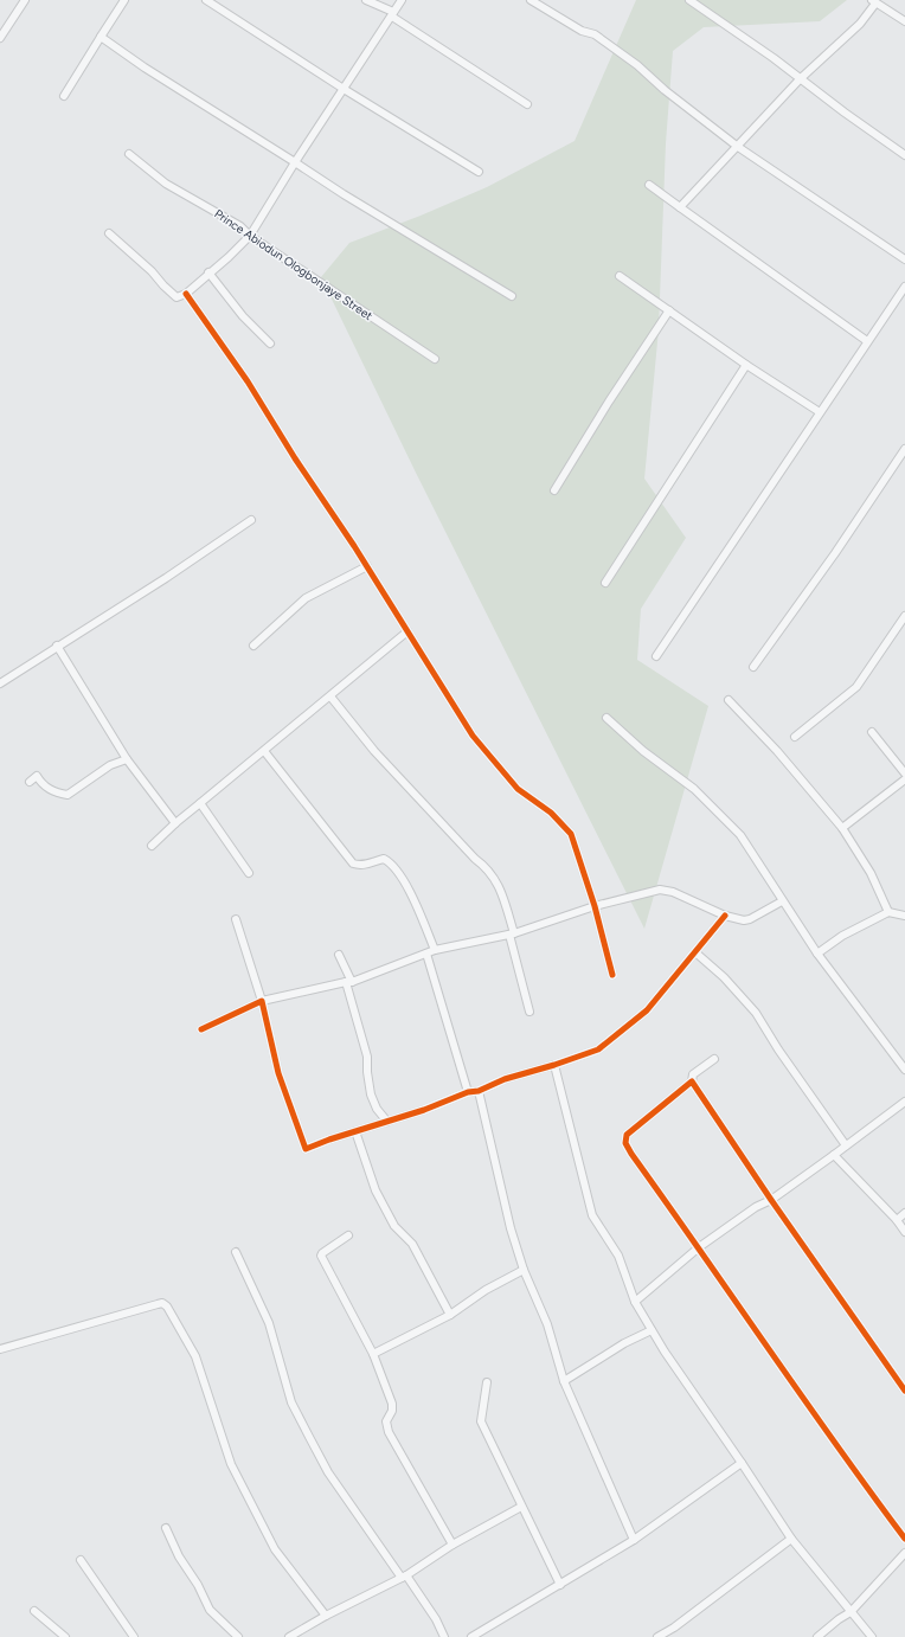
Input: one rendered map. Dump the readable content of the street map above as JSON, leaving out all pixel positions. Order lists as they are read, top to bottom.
{
  "streets": {
    "street": ["Prince Abiodun Ologbonjaye Street"]
  }
}
